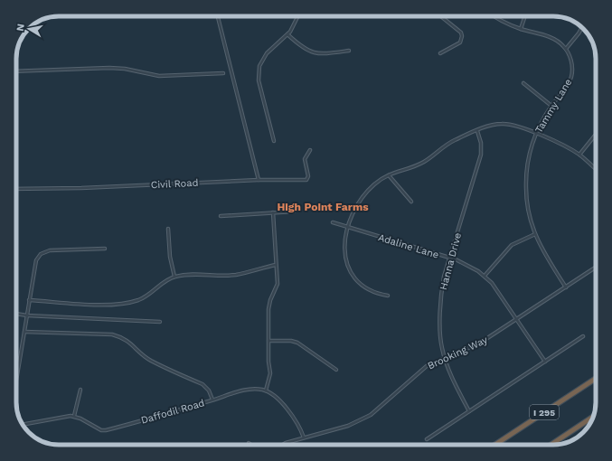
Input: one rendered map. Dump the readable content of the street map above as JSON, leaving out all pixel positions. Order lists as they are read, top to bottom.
{
  "streets": {
    "highway": ["I 295"],
    "street": [
      "Tammy Lane",
      "Civil Road",
      "Adaline Lane",
      "Hanna Drive",
      "Brooking Way",
      "Daffodil Road"
    ]
  },
  "crossings": [
    ["Tammy Lane", "Brooking Way"],
    ["Adaline Lane", "Hanna Drive"],
    ["Adaline Lane", "Brooking Way"],
    ["Hanna Drive", "Brooking Way"]
  ],
  "districts": ["High Point Farms"],
  "north": "left"
}
